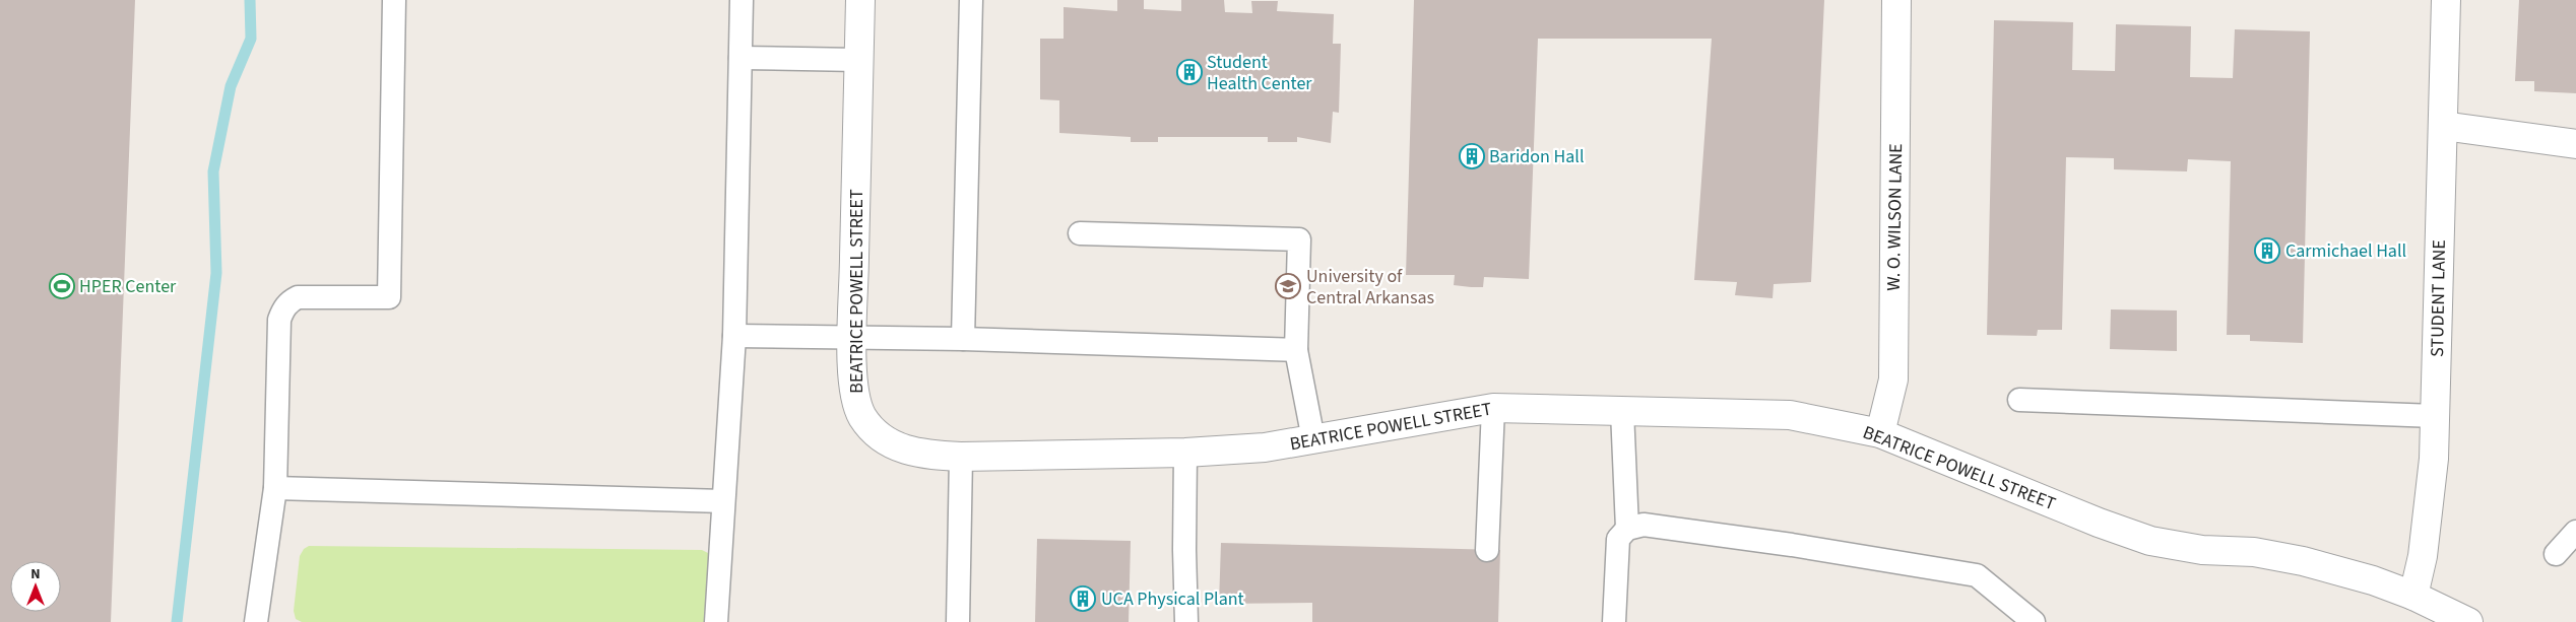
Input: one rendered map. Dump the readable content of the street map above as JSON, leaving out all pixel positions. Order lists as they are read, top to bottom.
{
  "streets": {
    "street": ["W. O. WILSON LANE", "BEATRICE POWELL STREET", "STUDENT LANE"]
  },
  "crossings": [
    ["W. O. WILSON LANE", "BEATRICE POWELL STREET"],
    ["BEATRICE POWELL STREET", "STUDENT LANE"]
  ],
  "places": {
    "building": [
      "Student Health Center",
      "Baridon Hall",
      "Carmichael Hall",
      "UCA Physical Plant"
    ],
    "sports": ["HPER Center"],
    "school or university": ["University of Central Arkansas"]
  },
  "north": "top"
}
